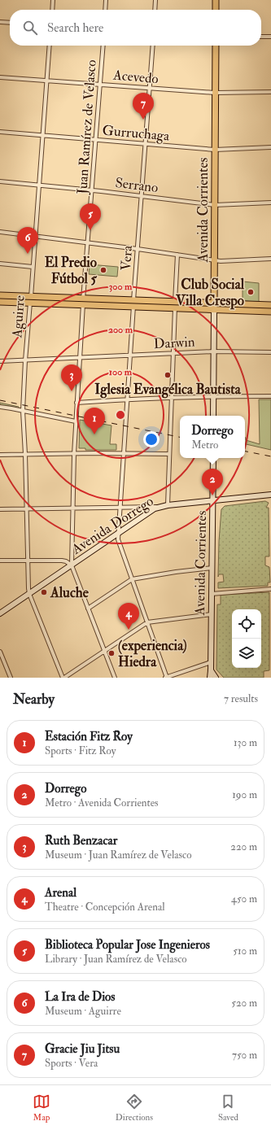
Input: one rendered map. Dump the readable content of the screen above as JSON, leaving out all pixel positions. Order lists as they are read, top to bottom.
{
  "streets": {
    "main road": ["Avenida Corrientes", "Avenida Dorrego"],
    "street": [
      "Acevedo",
      "Juan Ramírez de Velasco",
      "Gurruchaga",
      "Serrano",
      "Vera",
      "Aguirre",
      "Darwin"
    ]
  },
  "crossings": [
    ["Acevedo", "Juan Ramírez de Velasco"],
    ["Acevedo", "Avenida Corrientes"],
    ["Acevedo", "Vera"],
    ["Acevedo", "Aguirre"],
    ["Juan Ramírez de Velasco", "Gurruchaga"],
    ["Juan Ramírez de Velasco", "Serrano"],
    ["Juan Ramírez de Velasco", "Darwin"],
    ["Juan Ramírez de Velasco", "Avenida Dorrego"],
    ["Gurruchaga", "Avenida Corrientes"],
    ["Gurruchaga", "Vera"],
    ["Gurruchaga", "Aguirre"],
    ["Serrano", "Avenida Corrientes"],
    ["Serrano", "Vera"],
    ["Serrano", "Aguirre"],
    ["Avenida Corrientes", "Darwin"],
    ["Avenida Corrientes", "Avenida Dorrego"],
    ["Vera", "Darwin"],
    ["Vera", "Avenida Dorrego"],
    ["Aguirre", "Darwin"],
    ["Aguirre", "Avenida Dorrego"]
  ],
  "places": [
    "El Predio Fútbol 5",
    "Club Social Villa Crespo",
    "Iglesia Evangélica Bautista",
    "Aluche",
    "(experiencia) Hiedra"
  ],
  "page": {
    "search": "Search here",
    "pins": [
      "7",
      "5",
      "6",
      "3",
      "1",
      "2",
      "4"
    ],
    "popup": ["Dorrego", "Metro"],
    "heading": ["Nearby", "7 results"],
    "list": [
      {
        "mark": "1",
        "name": "Estación Fitz Roy",
        "note": "Sports · Fitz Roy",
        "value": "130 m"
      },
      {
        "mark": "2",
        "name": "Dorrego",
        "note": "Metro · Avenida Corrientes",
        "value": "190 m"
      },
      {
        "mark": "3",
        "name": "Ruth Benzacar",
        "note": "Museum · Juan Ramírez de Velasco",
        "value": "220 m"
      },
      {
        "mark": "4",
        "name": "Arenal",
        "note": "Theatre · Concepción Arenal",
        "value": "450 m"
      },
      {
        "mark": "5",
        "name": "Biblioteca Popular Jose Ingenieros",
        "note": "Library · Juan Ramírez de Velasco",
        "value": "510 m"
      },
      {
        "mark": "6",
        "name": "La Ira de Dios",
        "note": "Museum · Aguirre",
        "value": "520 m"
      },
      {
        "mark": "7",
        "name": "Gracie Jiu Jitsu",
        "note": "Sports · Vera",
        "value": "750 m"
      }
    ],
    "nav": ["Map", "Directions", "Saved"]
  },
  "rings": ["300 m", "200 m", "100 m"]
}
